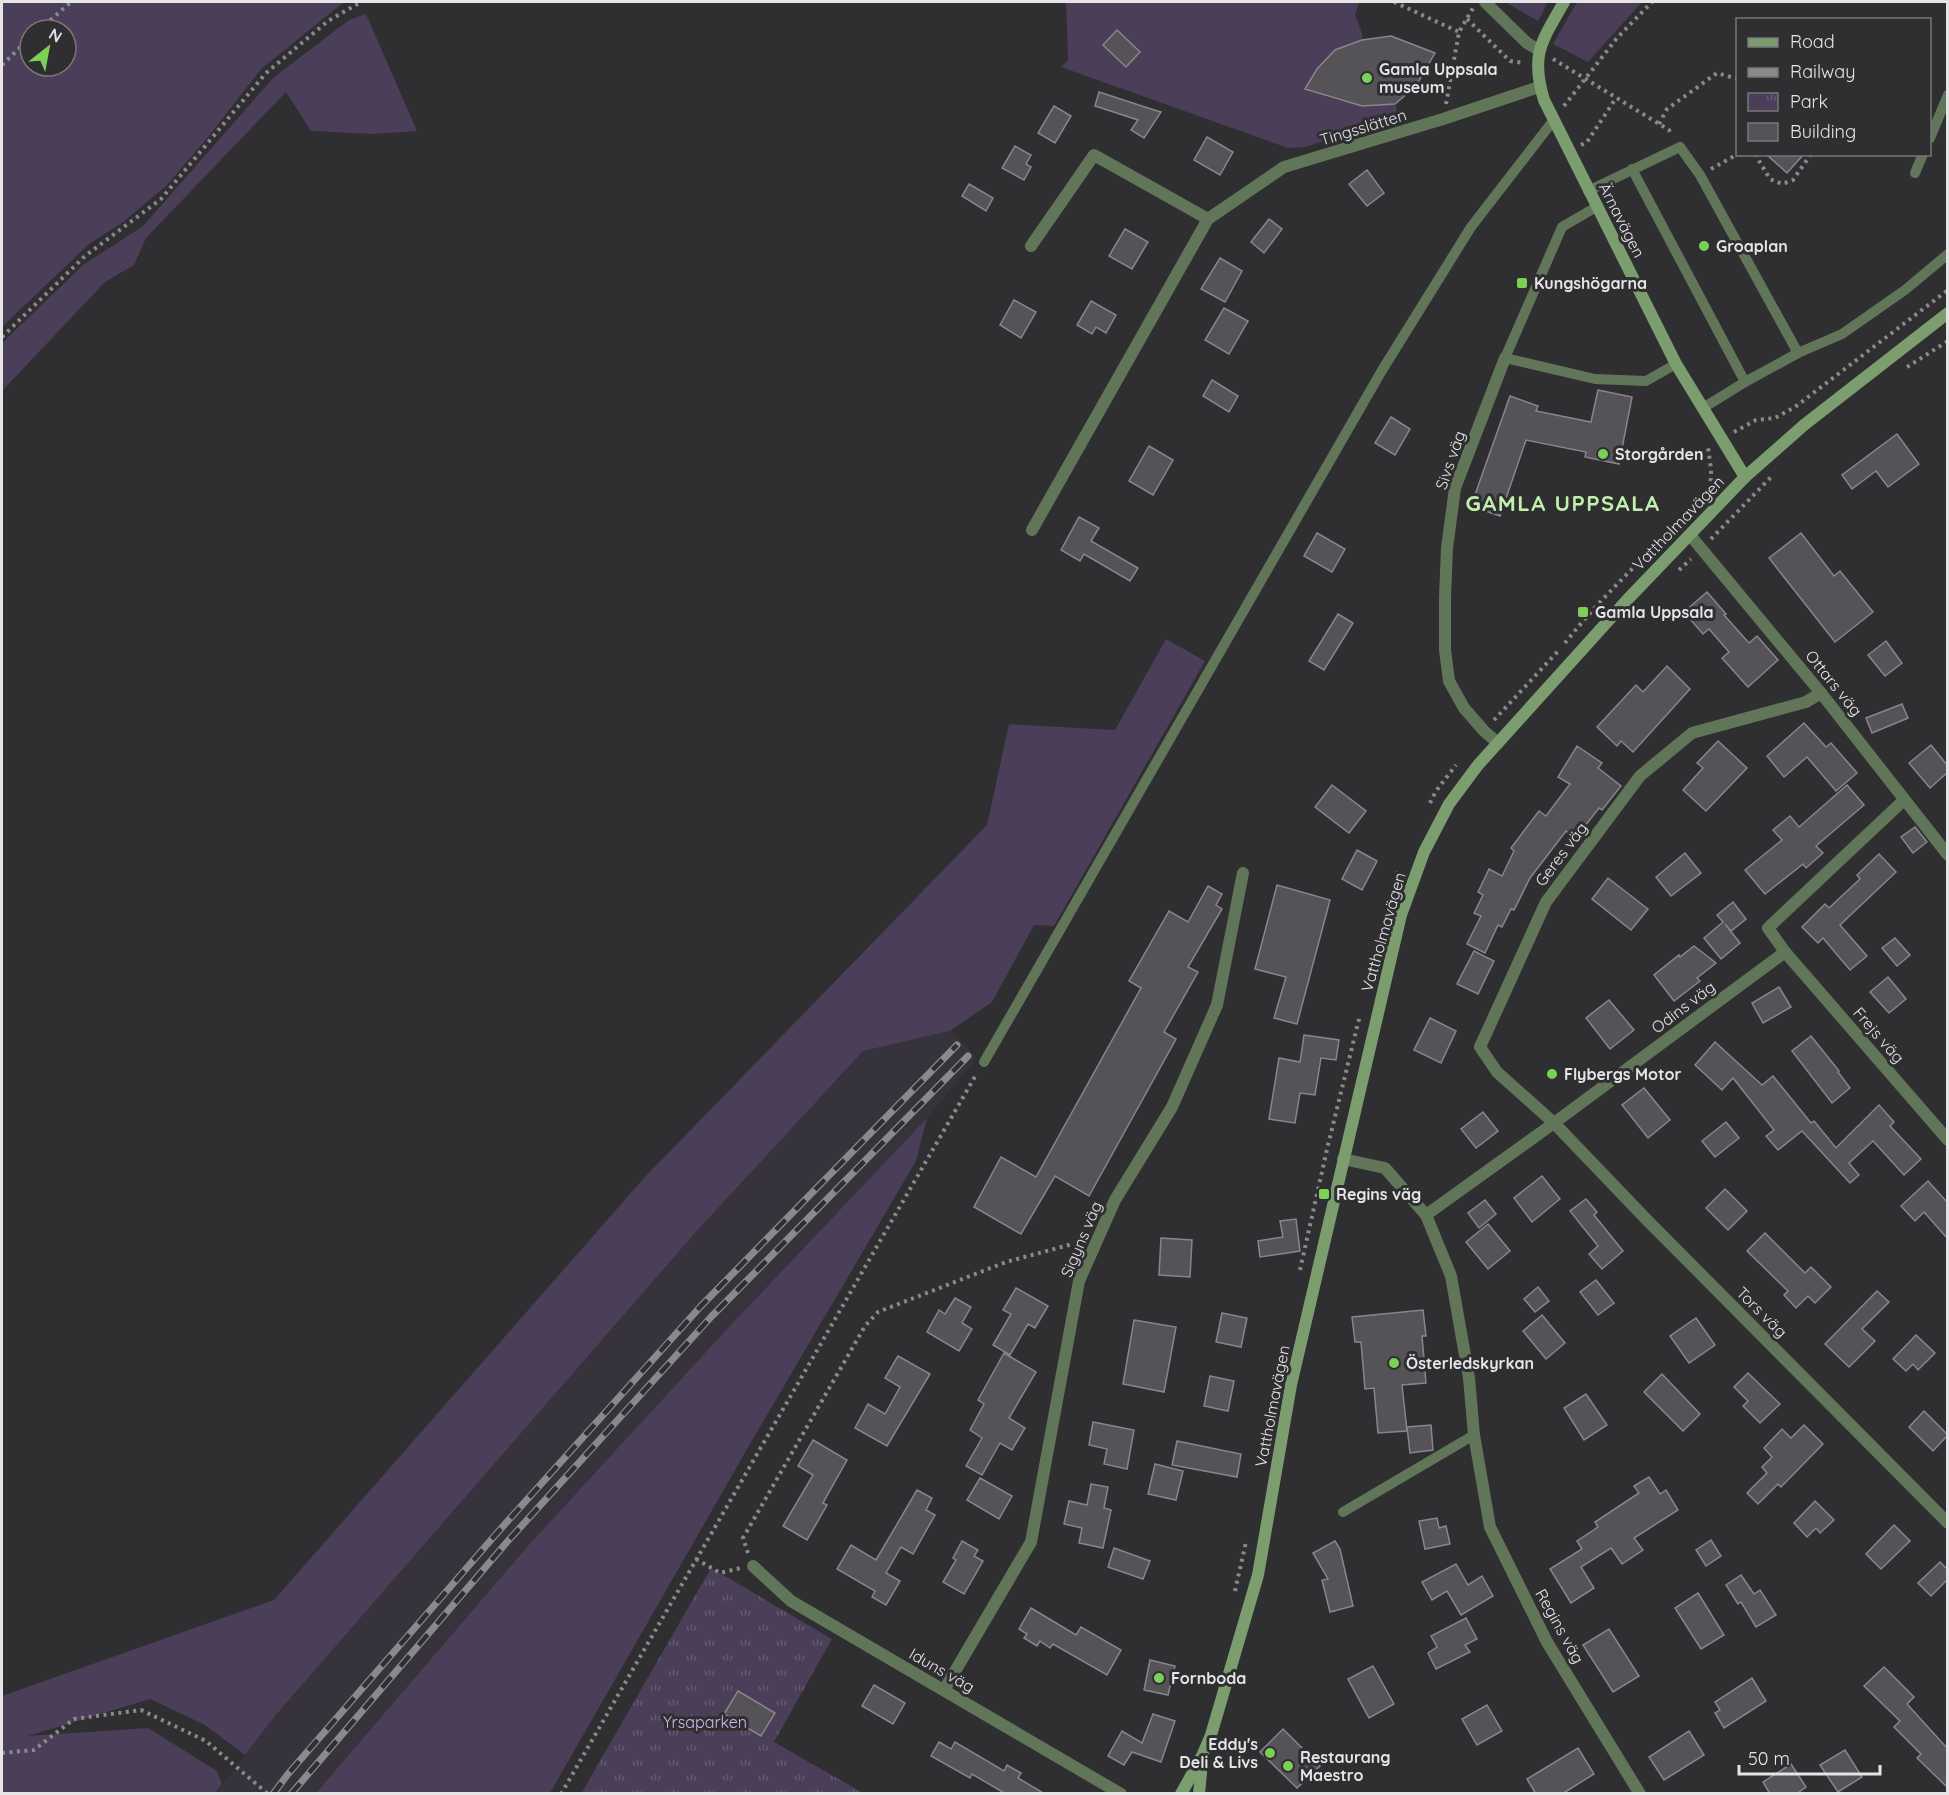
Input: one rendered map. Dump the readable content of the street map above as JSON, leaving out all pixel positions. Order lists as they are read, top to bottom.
{
  "streets": {
    "main road": ["Ärnavägen", "Vattholmavägen"],
    "street": [
      "Tingsslätten",
      "Sivs väg",
      "Ottars väg",
      "Geres väg",
      "Odins väg",
      "Frejs väg",
      "Sigyns väg",
      "Tors väg",
      "Regins väg",
      "Iduns väg"
    ]
  },
  "crossings": [
    ["Tingsslätten", "Ärnavägen"],
    ["Ärnavägen", "Sivs väg"],
    ["Ärnavägen", "Vattholmavägen"],
    ["Sivs väg", "Vattholmavägen"],
    ["Vattholmavägen", "Ottars väg"],
    ["Vattholmavägen", "Regins väg"],
    ["Ottars väg", "Geres väg"],
    ["Geres väg", "Odins väg"],
    ["Geres väg", "Tors väg"],
    ["Odins väg", "Frejs väg"],
    ["Odins väg", "Tors väg"],
    ["Odins väg", "Regins väg"],
    ["Sigyns väg", "Iduns väg"]
  ],
  "districts": ["GAMLA UPPSALA"],
  "parks": ["Yrsaparken"],
  "places": {
    "other": [
      "Gamla Uppsala museum",
      "Groaplan",
      "Storgården",
      "Flybergs Motor",
      "Österledskyrkan",
      "Fornboda",
      "Eddy's Deli & Livs",
      "Restaurang Maestro"
    ],
    "transit": ["Kungshögarna", "Gamla Uppsala", "Regins väg"]
  },
  "legend": [
    "Road",
    "Railway",
    "Park",
    "Building"
  ],
  "scale_bar": "50 m",
  "north": "top right"
}
